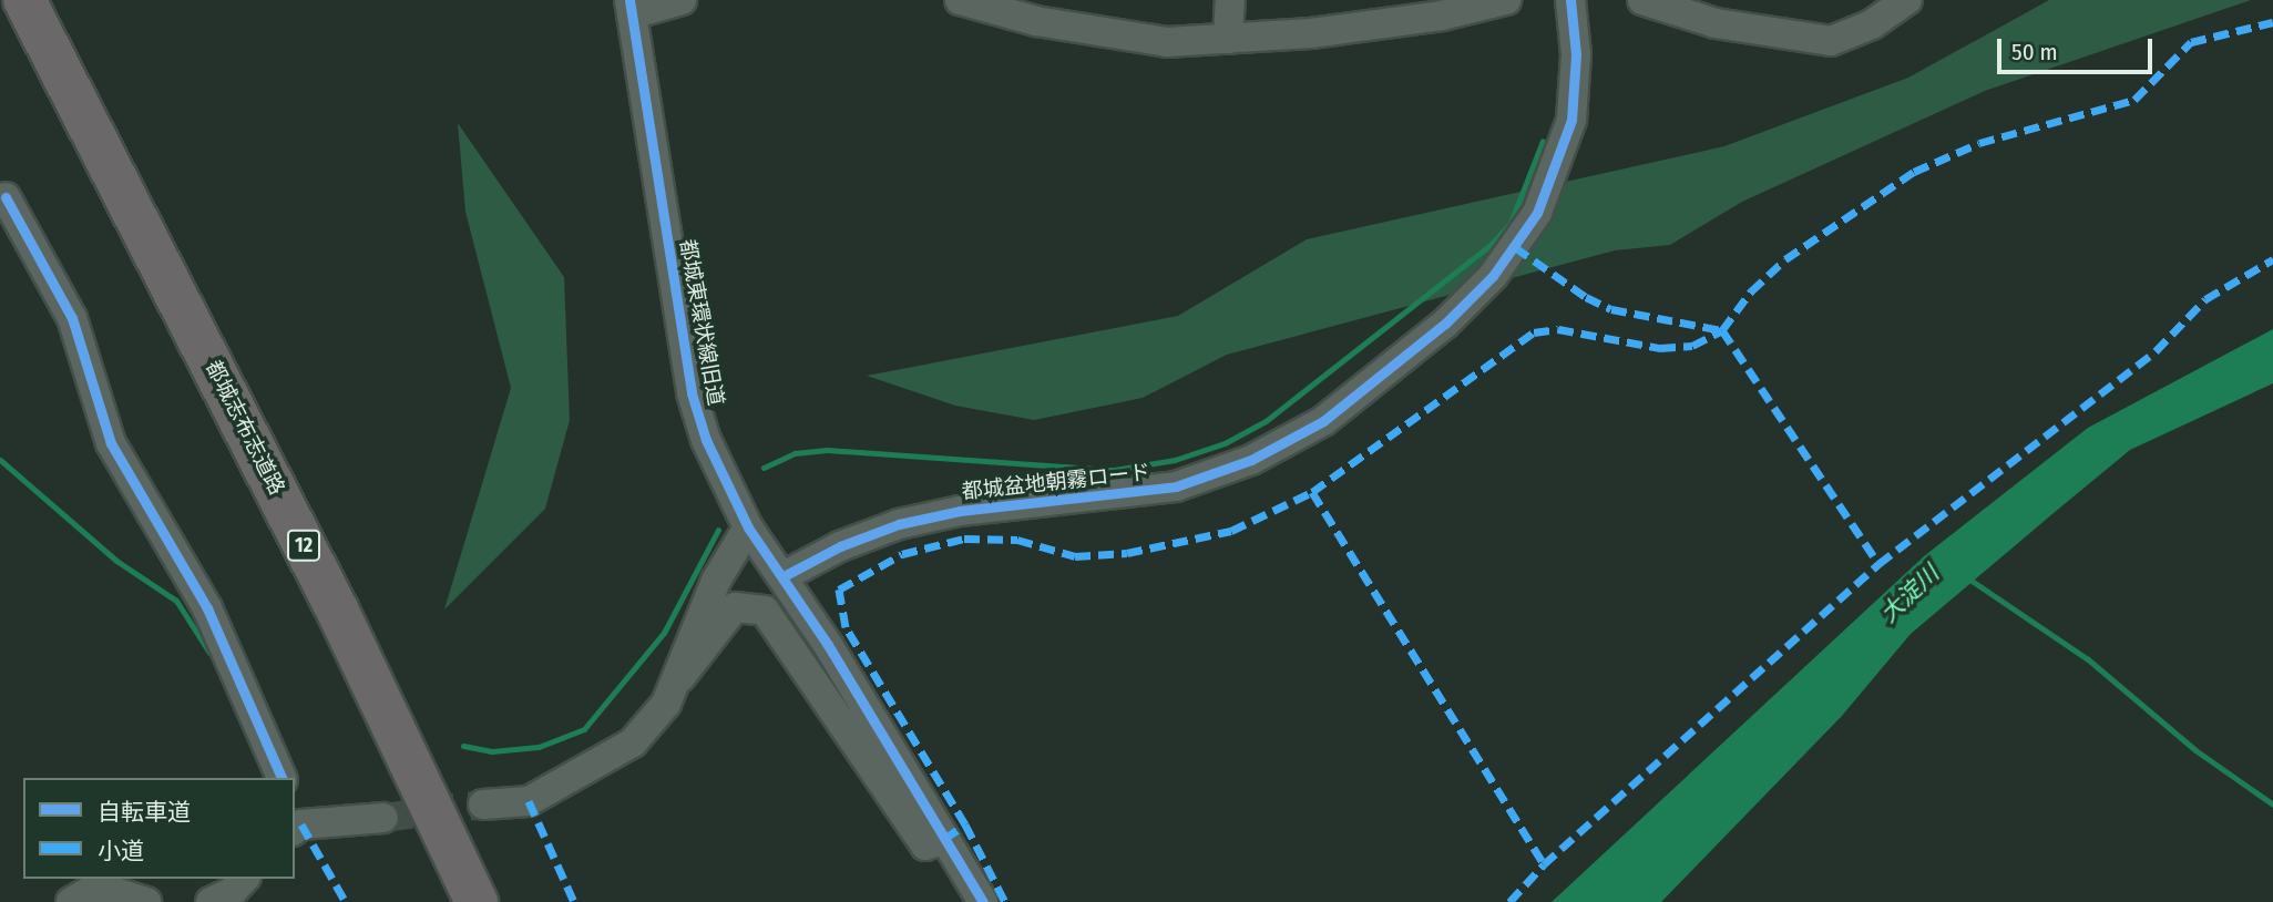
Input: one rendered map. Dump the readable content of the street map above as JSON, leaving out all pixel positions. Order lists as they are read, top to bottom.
{
  "streets": {
    "highway": ["都城志布志道路", "12"],
    "street": ["都城東環状線旧道", "都城盆地朝霧ロード"]
  },
  "crossings": [
    ["都城東環状線旧道", "都城盆地朝霧ロード"]
  ],
  "water": ["大淀川"],
  "legend": ["自転車道", "小道"],
  "scale_bar": "50 m"
}
